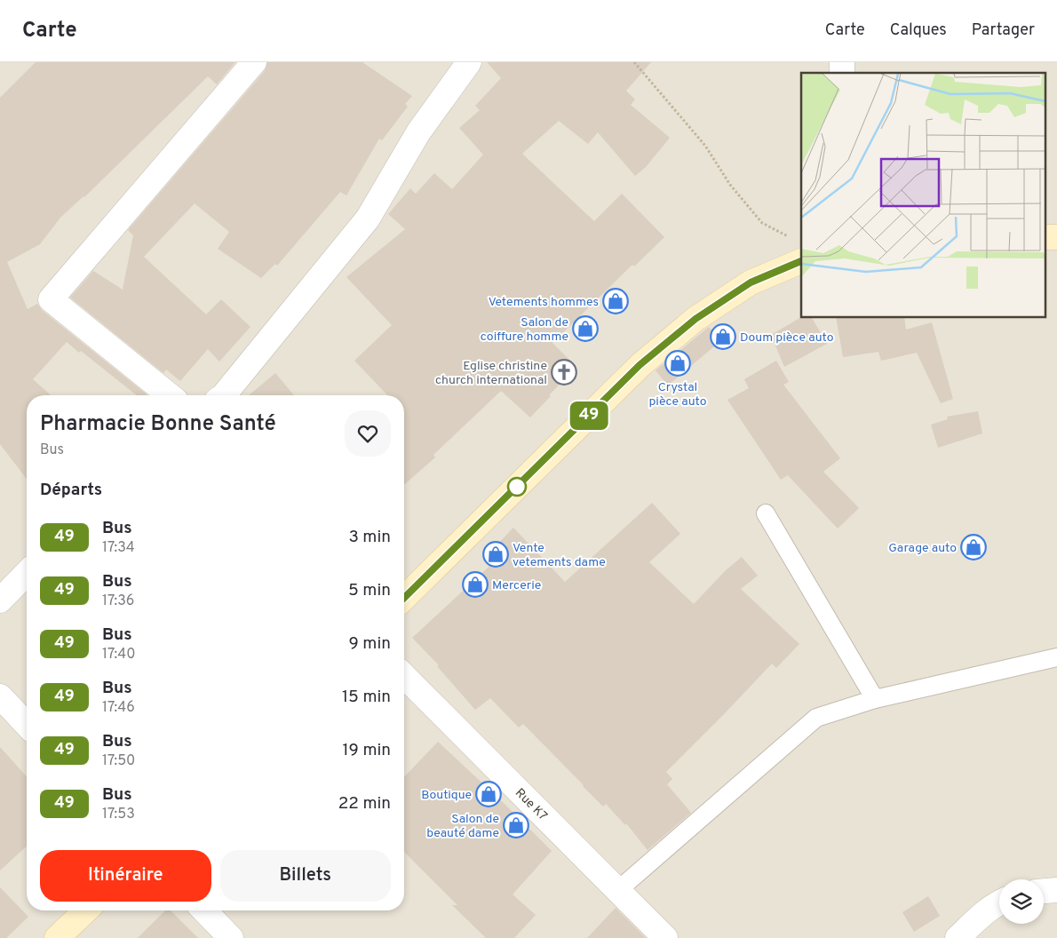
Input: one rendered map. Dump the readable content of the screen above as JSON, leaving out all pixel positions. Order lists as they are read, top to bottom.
{
  "streets": {
    "street": ["Rue K7"]
  },
  "places": {
    "shop": [
      "Vetements hommes",
      "Salon de coiffure homme",
      "Doum pièce auto",
      "Crystal pièce auto",
      "Garage auto",
      "Vente vetements dame",
      "Mercerie",
      "Boutique",
      "Salon de beauté dame"
    ],
    "church": ["Eglise christine church international"]
  },
  "lines": ["bus line 49"],
  "page": {
    "header": "Carte",
    "nav": ["Carte", "Calques", "Partager"],
    "on_map": "49",
    "heading": [
      ["Pharmacie Bonne Santé", "Bus"],
      "Départs"
    ],
    "list": [
      {
        "mark": "49",
        "name": "Bus",
        "note": "17:34",
        "value": "3 min"
      },
      {
        "mark": "49",
        "name": "Bus",
        "note": "17:36",
        "value": "5 min"
      },
      {
        "mark": "49",
        "name": "Bus",
        "note": "17:40",
        "value": "9 min"
      },
      {
        "mark": "49",
        "name": "Bus",
        "note": "17:46",
        "value": "15 min"
      },
      {
        "mark": "49",
        "name": "Bus",
        "note": "17:50",
        "value": "19 min"
      },
      {
        "mark": "49",
        "name": "Bus",
        "note": "17:53",
        "value": "22 min"
      }
    ],
    "buttons": ["Itinéraire", "Billets"]
  }
}
